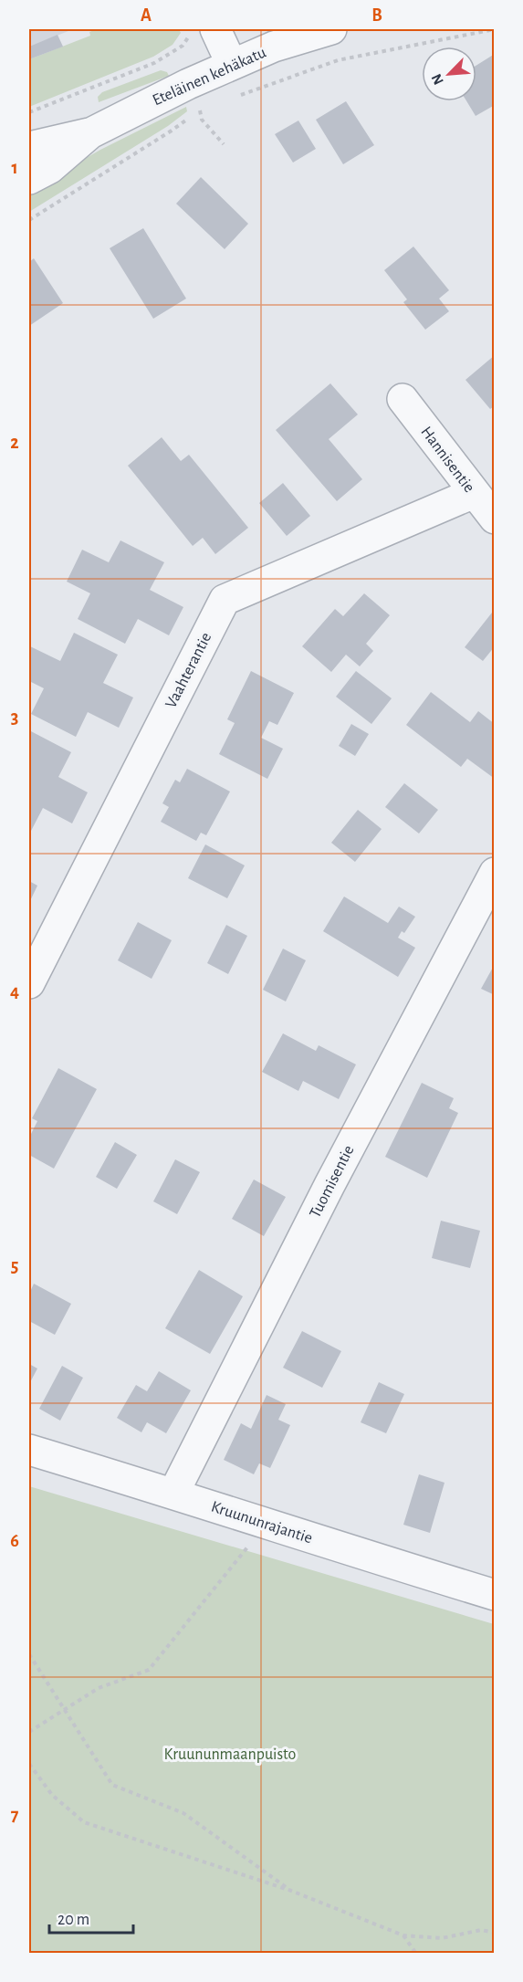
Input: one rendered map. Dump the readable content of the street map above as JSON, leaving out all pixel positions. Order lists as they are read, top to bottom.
{
  "streets": {
    "street": [
      "Eteläinen kehäkatu",
      "Hannisentie",
      "Vaahterantie",
      "Tuomisentie",
      "Kruununrajantie"
    ]
  },
  "crossings": [
    ["Hannisentie", "Vaahterantie"],
    ["Tuomisentie", "Kruununrajantie"]
  ],
  "parks": ["Kruununmaanpuisto"],
  "scale_bar": "20 m",
  "north": "bottom left",
  "grid": {
    "columns": ["A", "B"],
    "rows": [
      "1",
      "2",
      "3",
      "4",
      "5",
      "6",
      "7"
    ]
  }
}
